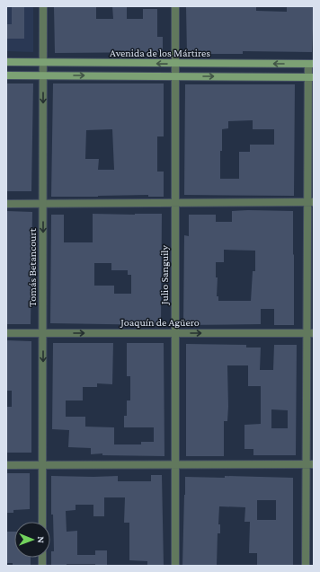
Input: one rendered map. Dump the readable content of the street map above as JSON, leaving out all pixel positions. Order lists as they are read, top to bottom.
{
  "streets": {
    "main road": ["Avenida de los Mártires"],
    "street": ["Tomás Betancourt", "Julio Sanguily", "Joaquín de Agüero"]
  },
  "crossings": [
    ["Avenida de los Mártires", "Tomás Betancourt"],
    ["Avenida de los Mártires", "Julio Sanguily"],
    ["Tomás Betancourt", "Joaquín de Agüero"],
    ["Julio Sanguily", "Joaquín de Agüero"]
  ],
  "one_way": ["Tomás Betancourt", "Joaquín de Agüero"],
  "north": "right"
}
